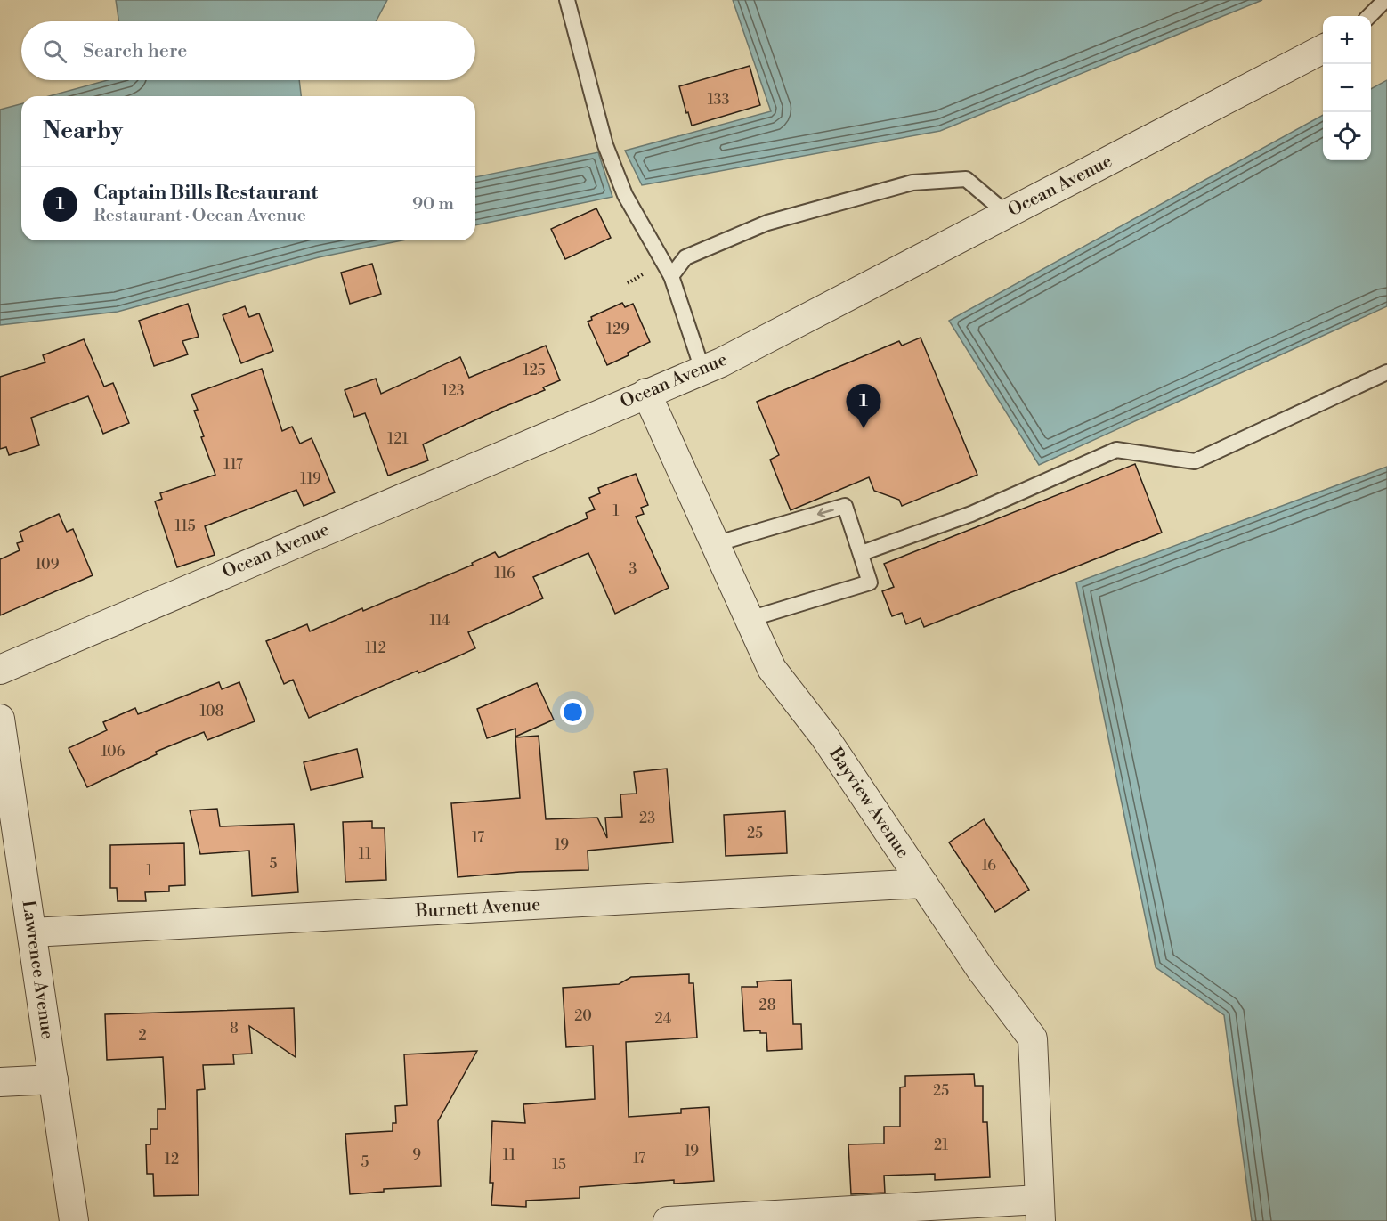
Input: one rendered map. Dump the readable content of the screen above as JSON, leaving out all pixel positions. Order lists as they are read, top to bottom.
{
  "streets": {
    "street": [
      "Ocean Avenue",
      "Bayview Avenue",
      "Burnett Avenue",
      "Lawrence Avenue"
    ]
  },
  "crossings": [
    ["Ocean Avenue", "Bayview Avenue"],
    ["Bayview Avenue", "Burnett Avenue"],
    ["Burnett Avenue", "Lawrence Avenue"]
  ],
  "house_numbers": [
    "133",
    "129",
    "125",
    "123",
    "121",
    "117",
    "119",
    "1",
    "115",
    "109",
    "3",
    "116",
    "114",
    "112",
    "108",
    "106",
    "23",
    "25",
    "17",
    "19",
    "11",
    "5",
    "16",
    "1",
    "28",
    "20",
    "24",
    "8",
    "2",
    "25",
    "21",
    "19",
    "9",
    "11",
    "17",
    "12",
    "5",
    "15"
  ],
  "page": {
    "map_buttons": ["+", "−"],
    "search": "Search here",
    "heading": "Nearby",
    "list": [
      {
        "mark": "1",
        "name": "Captain Bills Restaurant",
        "note": "Restaurant · Ocean Avenue",
        "value": "90 m"
      }
    ],
    "pins": "1"
  }
}
